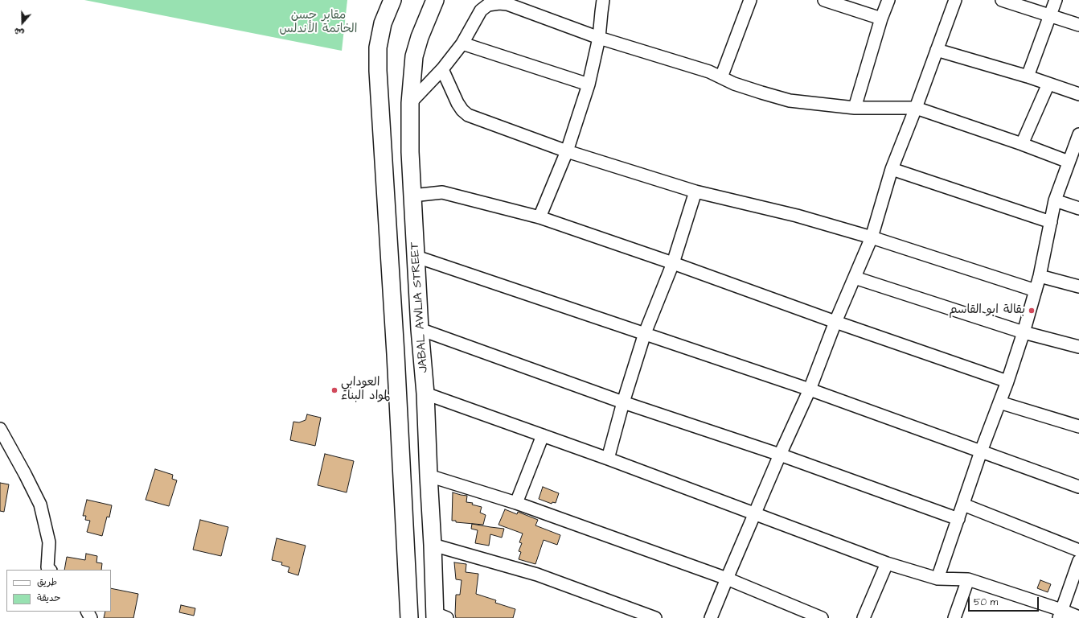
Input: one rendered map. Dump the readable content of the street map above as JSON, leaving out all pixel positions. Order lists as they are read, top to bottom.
{
  "streets": {
    "highway": ["JABAL AWLIA STREET"]
  },
  "parks": ["مقابر حسن الخاتمة الأندلس"],
  "places": ["بقالة ابو القاسم", "العودابي لمواد البناء"],
  "legend": ["طريق", "حديقة"],
  "scale_bar": "50 m",
  "north": "bottom"
}
